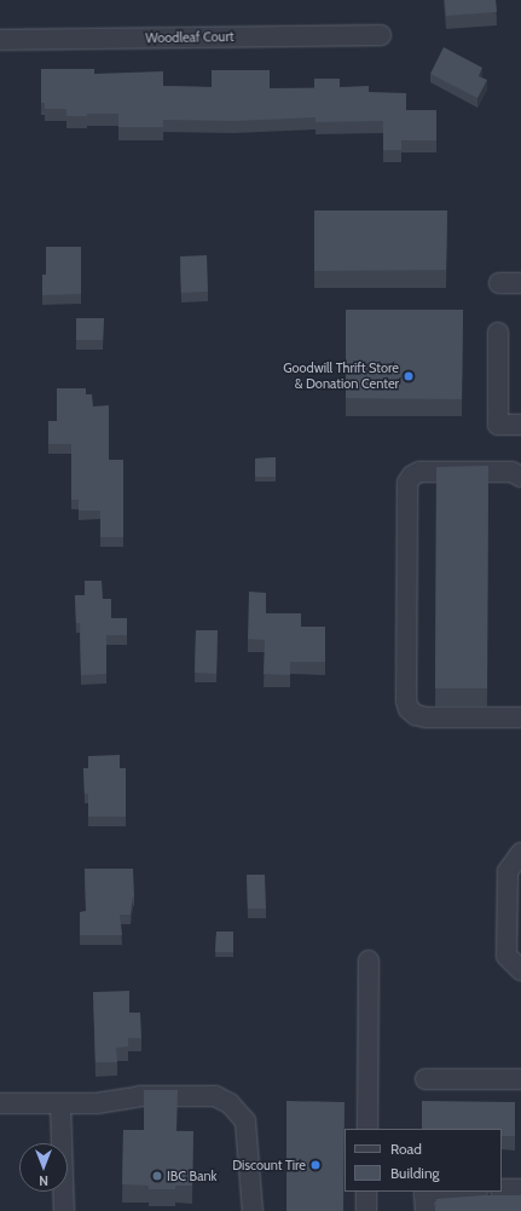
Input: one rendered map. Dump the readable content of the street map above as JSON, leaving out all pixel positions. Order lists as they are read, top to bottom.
{
  "streets": {
    "street": ["Woodleaf Court"]
  },
  "places": ["Goodwill Thrift Store & Donation Center", "Discount Tire", "IBC Bank"],
  "legend": ["Road", "Building"],
  "north": "bottom"
}
